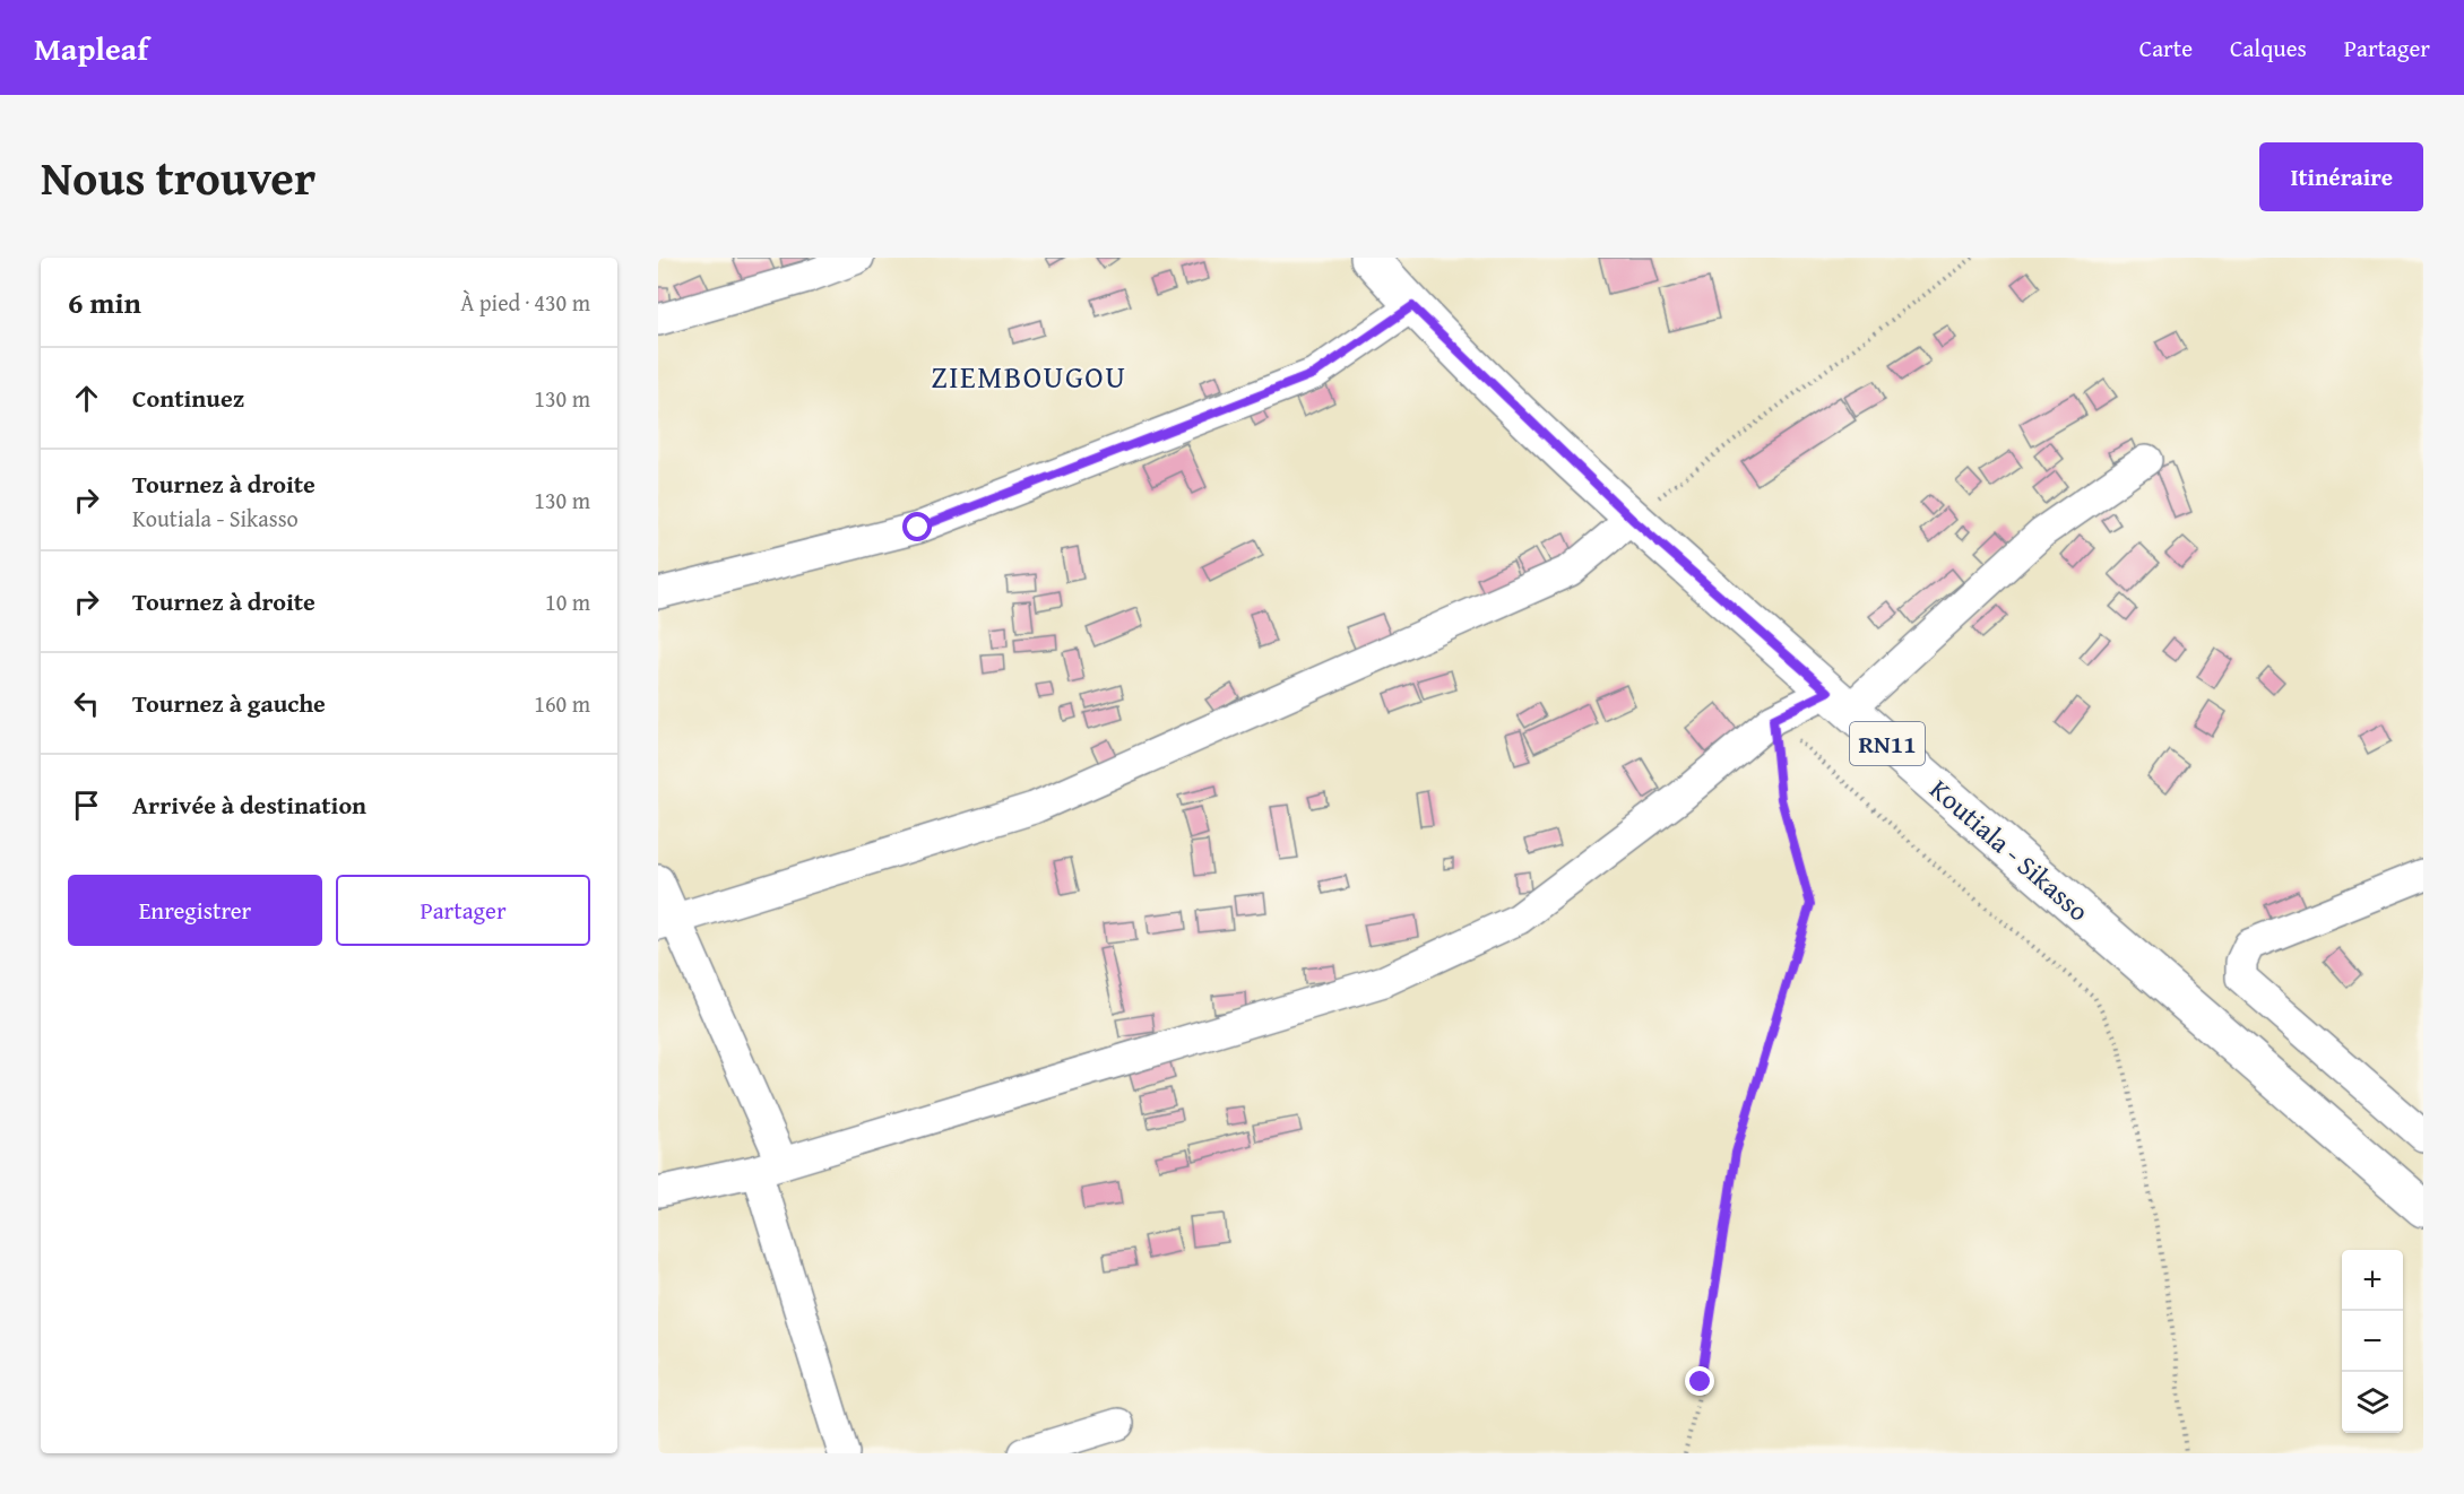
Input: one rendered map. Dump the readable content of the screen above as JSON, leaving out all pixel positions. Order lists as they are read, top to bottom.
{
  "streets": {
    "main road": ["RN11", "Koutiala - Sikasso"]
  },
  "districts": ["ZIEMBOUGOU"],
  "page": {
    "header": "Mapleaf",
    "nav": ["Carte", "Calques", "Partager"],
    "title": "Nous trouver",
    "buttons": [
      "Itinéraire",
      ["Enregistrer", "Partager"]
    ],
    "heading": ["6 min", "À pied · 430 m"],
    "list": [
      ["Continuez", "130 m"],
      ["Tournez à droite", "Koutiala - Sikasso", "130 m"],
      ["Tournez à droite", "10 m"],
      ["Tournez à gauche", "160 m"],
      "Arrivée à destination"
    ],
    "map_buttons": ["+", "−"]
  }
}
